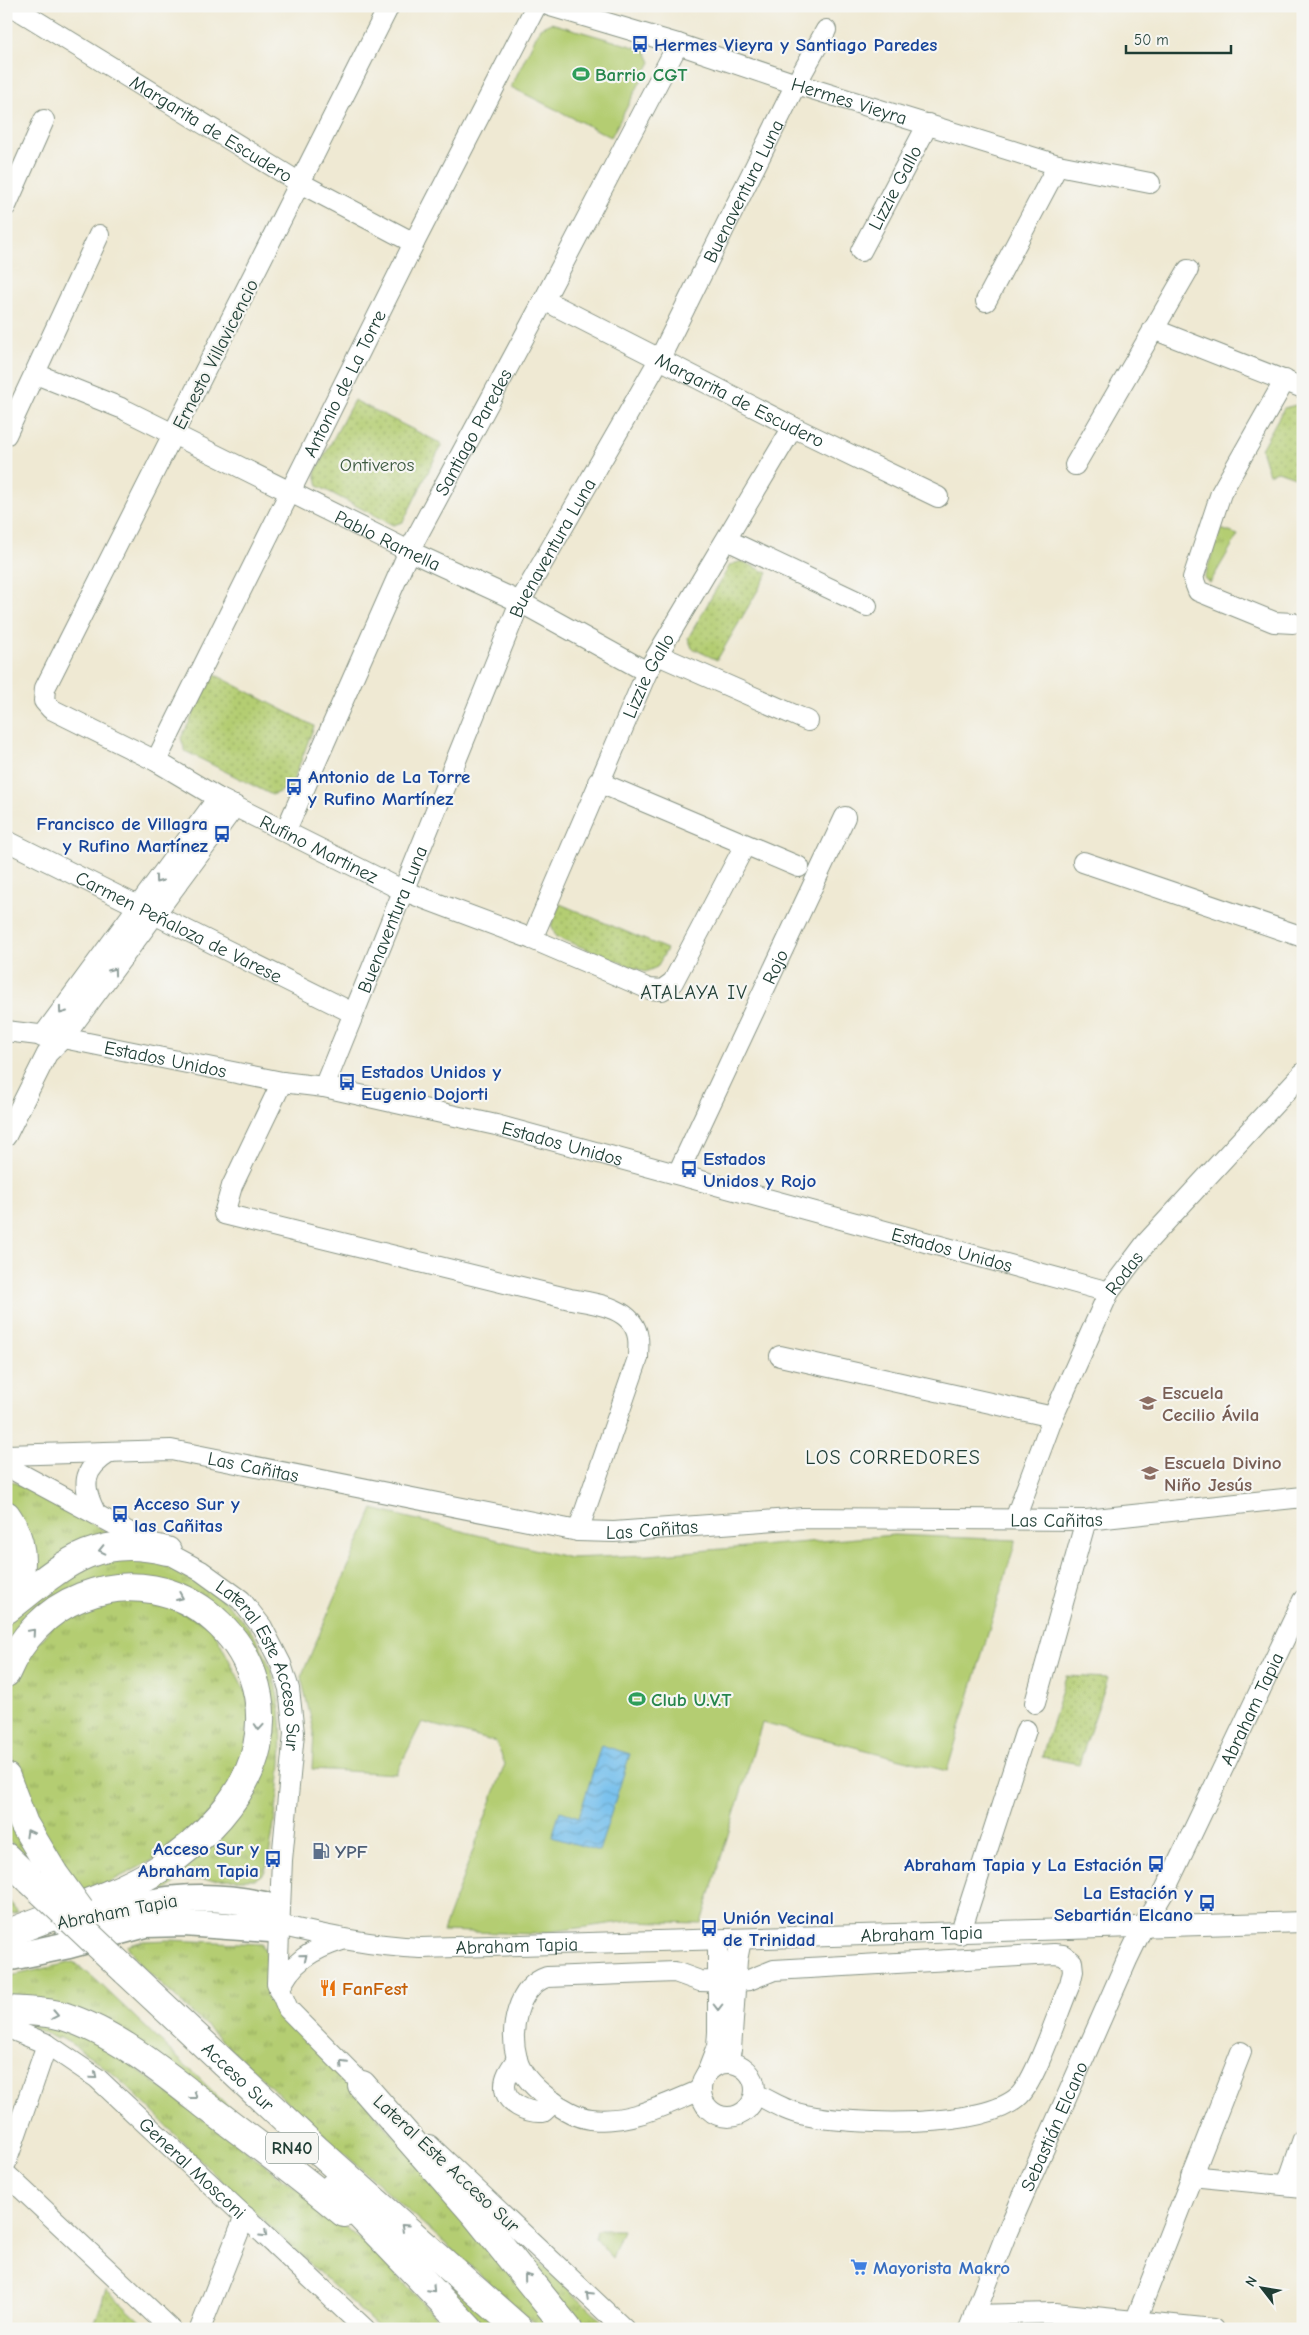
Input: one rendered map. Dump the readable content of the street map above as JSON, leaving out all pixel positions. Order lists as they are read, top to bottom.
{
  "streets": {
    "highway": ["Acceso Sur", "RN40"],
    "main road": ["Abraham Tapia"],
    "street": [
      "Hermes Vieyra",
      "Margarita de Escudero",
      "Lizzie Gallo",
      "Buenaventura Luna",
      "Ernesto Villavicencio",
      "Antonio de La Torre",
      "Santiago Paredes",
      "Pablo Ramella",
      "Rufino Martinez",
      "Carmen Peñaloza de Varese",
      "Rojo",
      "Estados Unidos",
      "Rodas",
      "Las Cañitas",
      "Lateral Este Acceso Sur",
      "Sebastián Elcano",
      "General Mosconi"
    ]
  },
  "crossings": [
    ["Hermes Vieyra", "Lizzie Gallo"],
    ["Hermes Vieyra", "Buenaventura Luna"],
    ["Hermes Vieyra", "Santiago Paredes"],
    ["Margarita de Escudero", "Lizzie Gallo"],
    ["Margarita de Escudero", "Buenaventura Luna"],
    ["Margarita de Escudero", "Ernesto Villavicencio"],
    ["Margarita de Escudero", "Antonio de La Torre"],
    ["Margarita de Escudero", "Santiago Paredes"],
    ["Lizzie Gallo", "Pablo Ramella"],
    ["Lizzie Gallo", "Rufino Martinez"],
    ["Buenaventura Luna", "Pablo Ramella"],
    ["Buenaventura Luna", "Rufino Martinez"],
    ["Buenaventura Luna", "Carmen Peñaloza de Varese"],
    ["Buenaventura Luna", "Estados Unidos"],
    ["Ernesto Villavicencio", "Pablo Ramella"],
    ["Ernesto Villavicencio", "Rufino Martinez"],
    ["Antonio de La Torre", "Pablo Ramella"],
    ["Antonio de La Torre", "Rufino Martinez"],
    ["Santiago Paredes", "Pablo Ramella"],
    ["Santiago Paredes", "Rufino Martinez"],
    ["Rojo", "Estados Unidos"],
    ["Estados Unidos", "Rodas"],
    ["Rodas", "Las Cañitas"],
    ["Lateral Este Acceso Sur", "Abraham Tapia"],
    ["Abraham Tapia", "Sebastián Elcano"]
  ],
  "one_way": ["Lateral Este Acceso Sur"],
  "districts": ["ATALAYA IV", "LOS CORREDORES"],
  "parks": ["Ontiveros"],
  "places": {
    "bus stop": [
      "Hermes Vieyra y Santiago Paredes",
      "Antonio de La Torre y Rufino Martínez",
      "Francisco de Villagra y Rufino Martínez",
      "Estados Unidos y Eugenio Dojorti",
      "Estados Unidos y Rojo",
      "Acceso Sur y las Cañitas",
      "Acceso Sur y Abraham Tapia",
      "Abraham Tapia y La Estación",
      "La Estación y Sebartián Elcano",
      "Unión Vecinal de Trinidad"
    ],
    "sports": ["Barrio CGT", "Club U.V.T"],
    "school or university": ["Escuela Cecilio Ávila", "Escuela Divino Niño Jesús"],
    "fuel station": ["YPF"],
    "restaurant": ["FanFest"],
    "supermarket": ["Mayorista Makro"]
  },
  "scale_bar": "50 m",
  "north": "top left"
}
